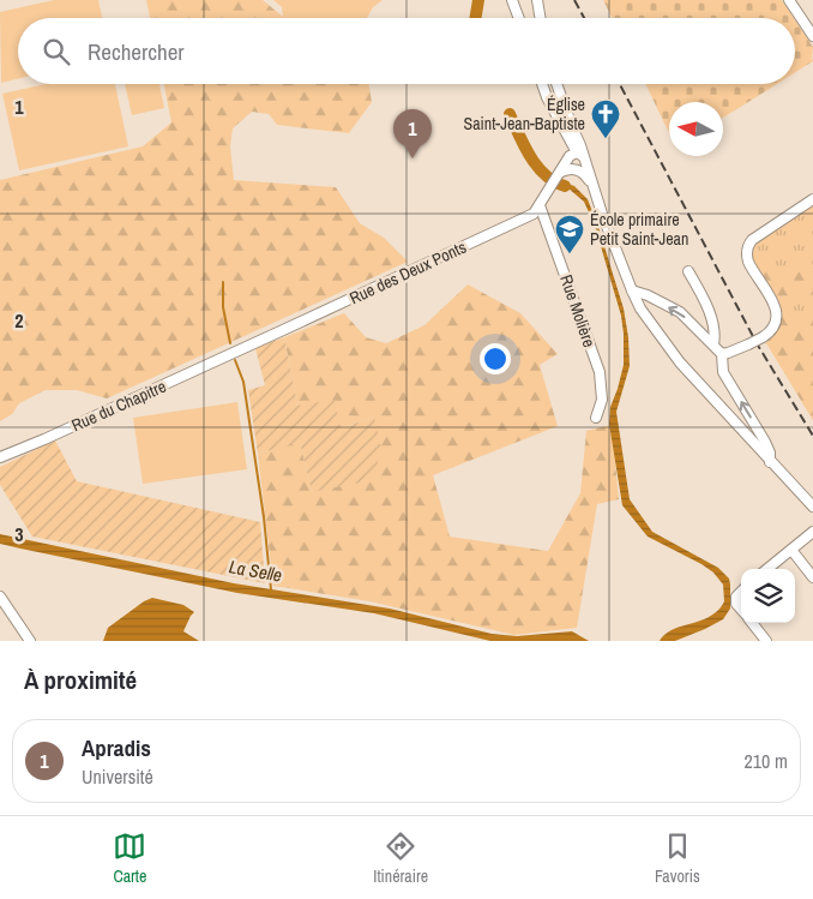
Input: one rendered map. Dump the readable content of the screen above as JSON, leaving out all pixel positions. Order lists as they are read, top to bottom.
{
  "streets": {
    "street": ["Rue des Deux Ponts", "Rue Molière", "Rue du Chapitre"]
  },
  "crossings": [
    ["Rue des Deux Ponts", "Rue Molière"],
    ["Rue des Deux Ponts", "Rue du Chapitre"]
  ],
  "water": ["La Selle"],
  "places": {
    "church": ["Église Saint-Jean-Baptiste"],
    "school or university": ["École primaire Petit Saint-Jean"]
  },
  "north": "left",
  "page": {
    "search": "Rechercher",
    "pins": "1",
    "heading": "À proximité",
    "list": [
      {
        "mark": "1",
        "name": "Apradis",
        "note": "Université",
        "value": "210 m"
      }
    ],
    "nav": ["Carte", "Itinéraire", "Favoris"]
  },
  "grid": {
    "rows": ["1", "2", "3"]
  }
}
